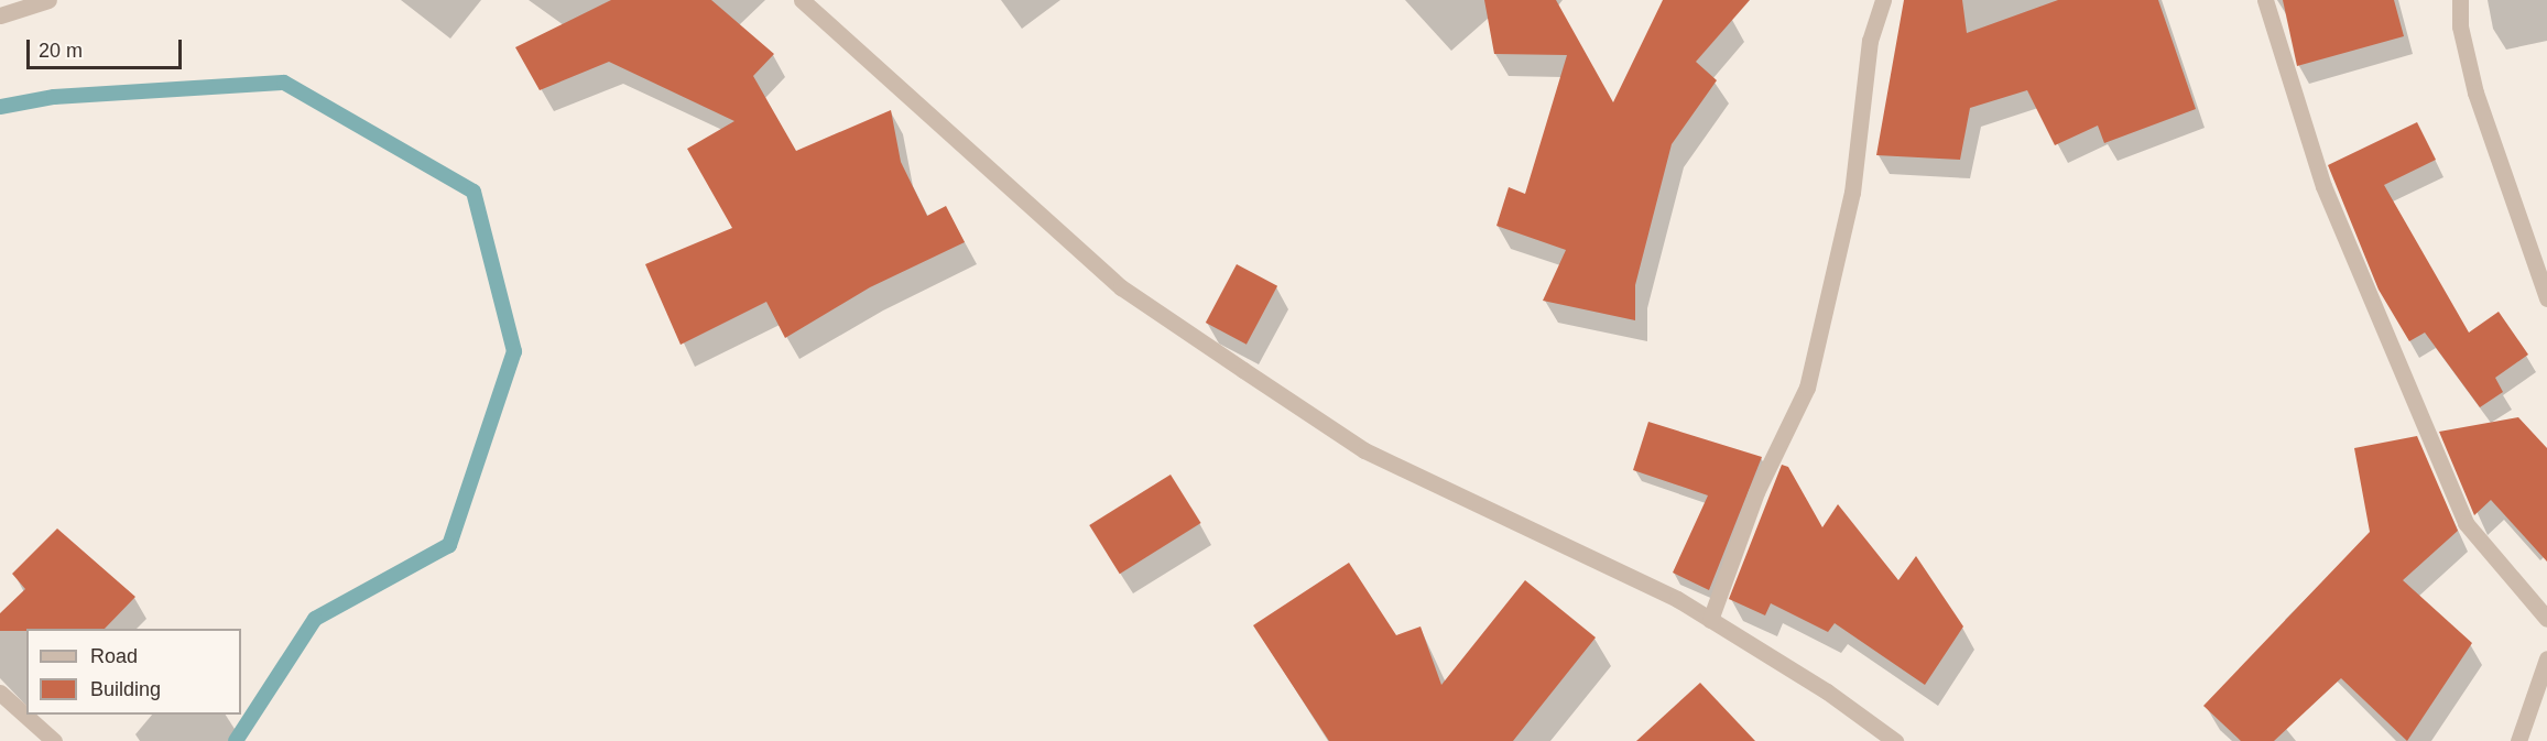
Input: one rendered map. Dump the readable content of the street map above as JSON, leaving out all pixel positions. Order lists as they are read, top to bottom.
{
  "legend": ["Road", "Building"],
  "scale_bar": "20 m"
}
